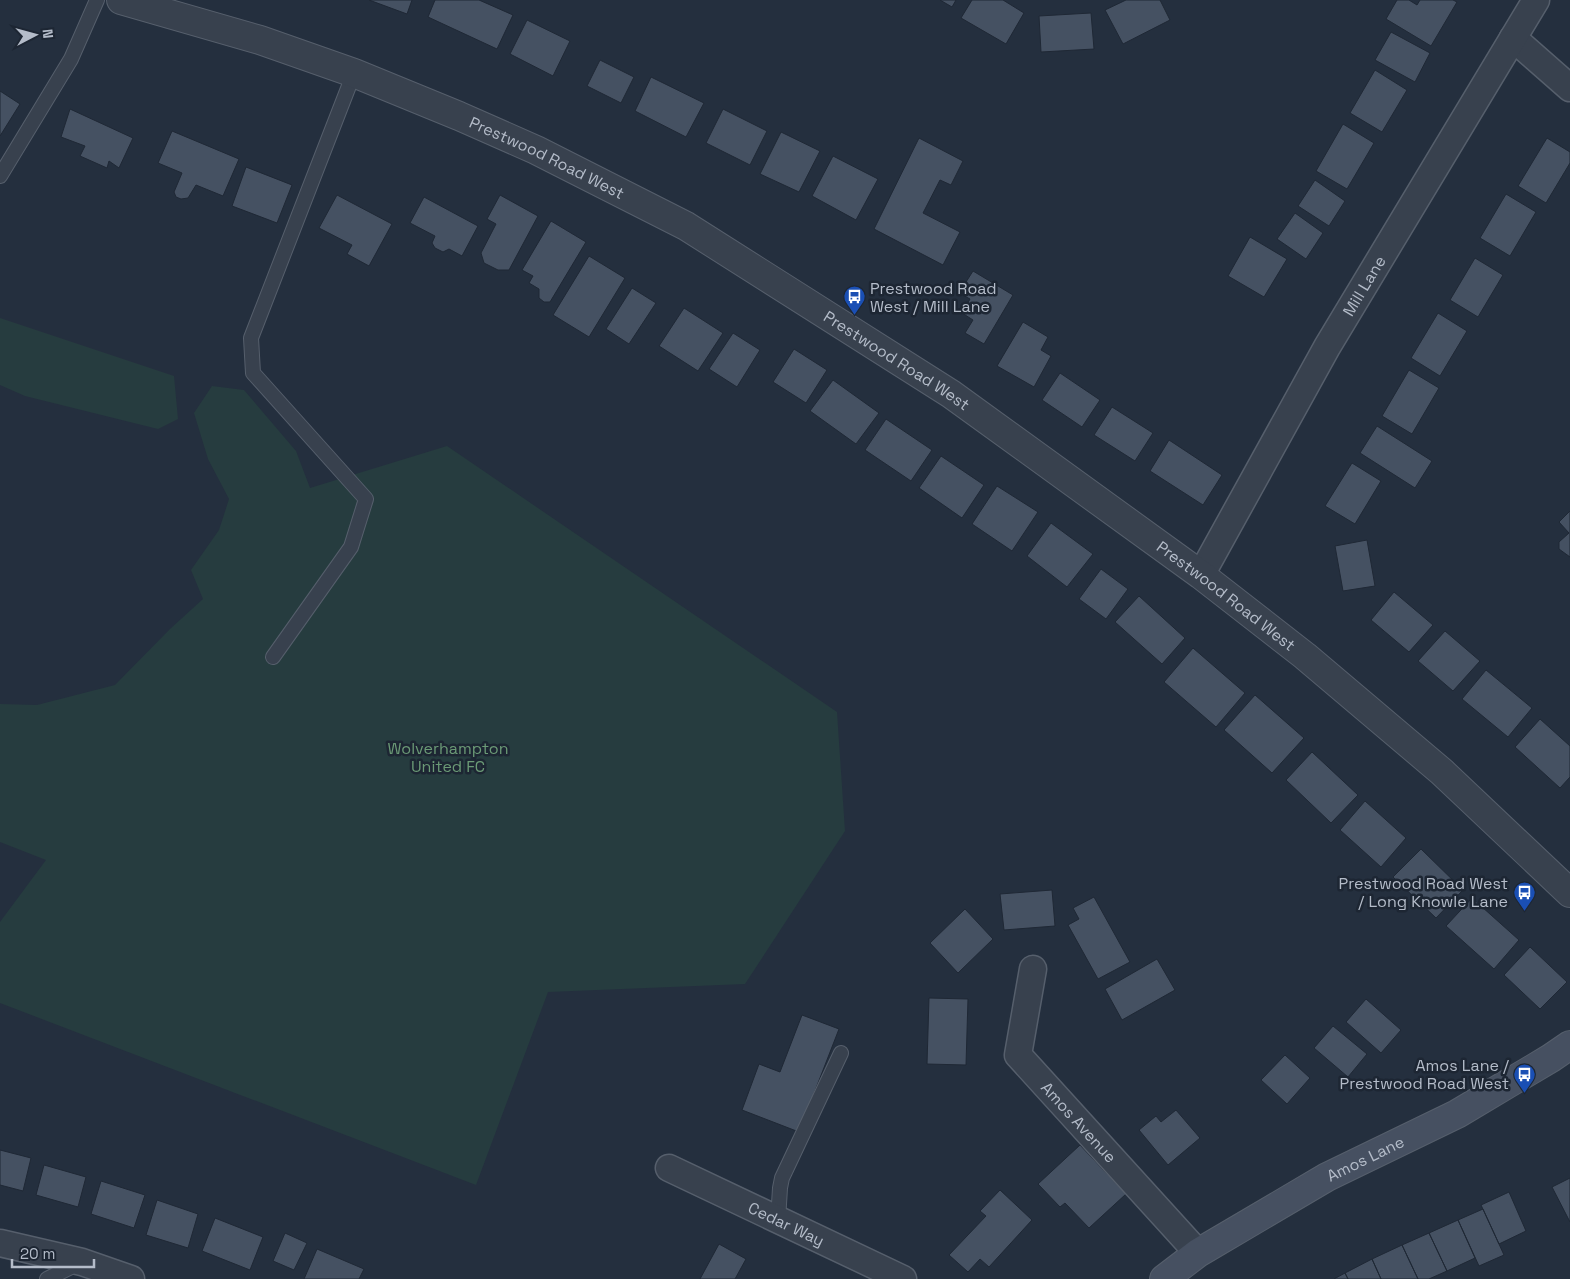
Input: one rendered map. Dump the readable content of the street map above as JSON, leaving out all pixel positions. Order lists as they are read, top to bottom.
{
  "streets": {
    "main road": ["Amos Lane"],
    "street": [
      "Prestwood Road West",
      "Mill Lane",
      "Amos Avenue",
      "Cedar Way"
    ]
  },
  "crossings": [
    ["Prestwood Road West", "Mill Lane"],
    ["Amos Avenue", "Amos Lane"]
  ],
  "parks": ["Wolverhampton United FC"],
  "places": {
    "bus stop": ["Prestwood Road West / Mill Lane", "Prestwood Road West / Long Knowle Lane", "Amos Lane / Prestwood Road West"]
  },
  "scale_bar": "20 m",
  "north": "right"
}
